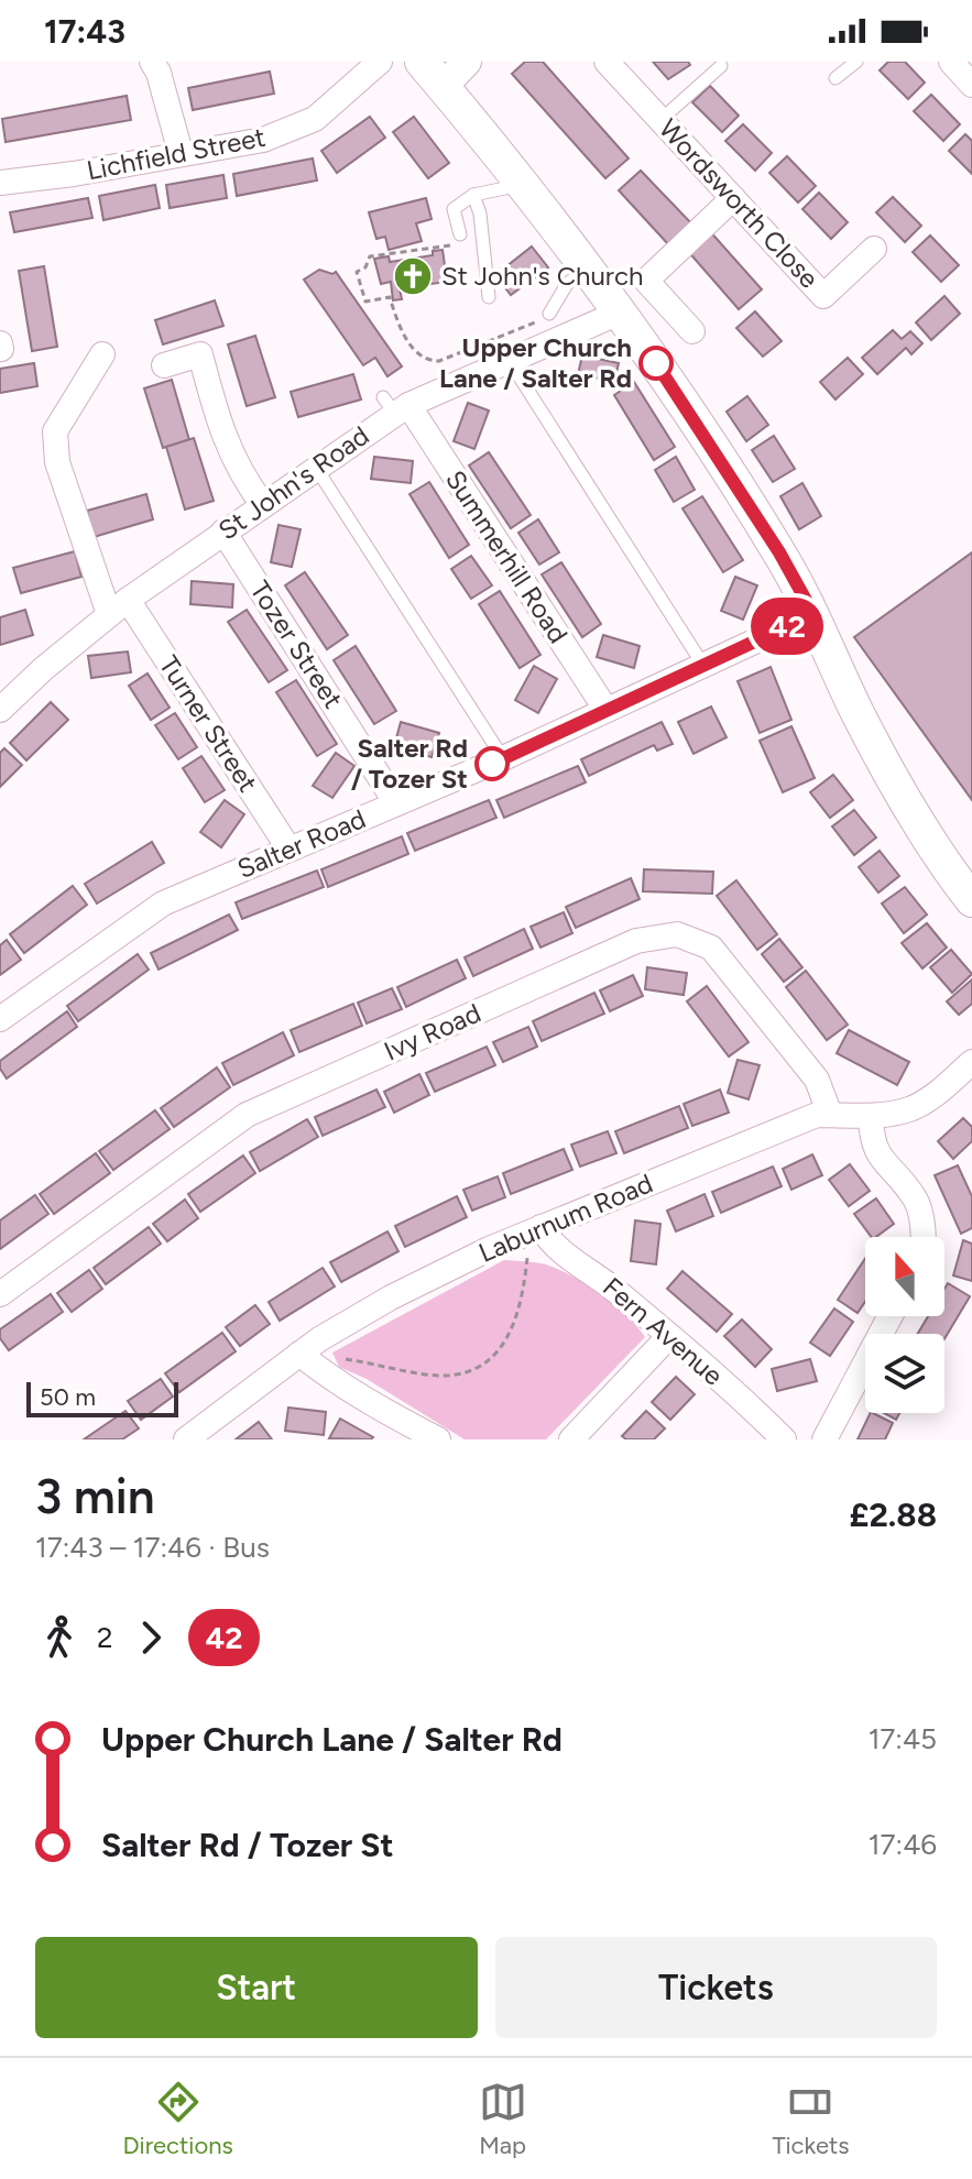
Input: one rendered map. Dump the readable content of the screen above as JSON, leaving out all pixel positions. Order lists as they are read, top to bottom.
{
  "streets": {
    "street": [
      "Lichfield Street",
      "Wordsworth Close",
      "St John's Road",
      "Summerhill Road",
      "Tozer Street",
      "Turner Street",
      "Salter Road",
      "Ivy Road",
      "Laburnum Road",
      "Fern Avenue"
    ]
  },
  "crossings": [
    ["St John's Road", "Summerhill Road"],
    ["St John's Road", "Tozer Street"],
    ["St John's Road", "Turner Street"],
    ["Summerhill Road", "Salter Road"],
    ["Tozer Street", "Salter Road"],
    ["Turner Street", "Salter Road"],
    ["Ivy Road", "Laburnum Road"],
    ["Laburnum Road", "Fern Avenue"]
  ],
  "places": {
    "church": ["St John's Church"],
    "other": ["Upper Church Lane / Salter Rd", "Salter Rd / Tozer St"]
  },
  "lines": ["bus line 42"],
  "scale_bar": "50 m",
  "north": "top",
  "page": {
    "status": "17:43",
    "on_map": "42",
    "scale": "50 m",
    "heading": ["3 min", "17:43 – 17:46 · Bus", "£2.88"],
    "legs": ["2", "42"],
    "list": [
      {
        "name": "Upper Church Lane / Salter Rd",
        "value": "17:45"
      },
      {
        "name": "Salter Rd / Tozer St",
        "value": "17:46"
      }
    ],
    "buttons": ["Start", "Tickets"],
    "tabs": ["Directions", "Map", "Tickets"]
  }
}
